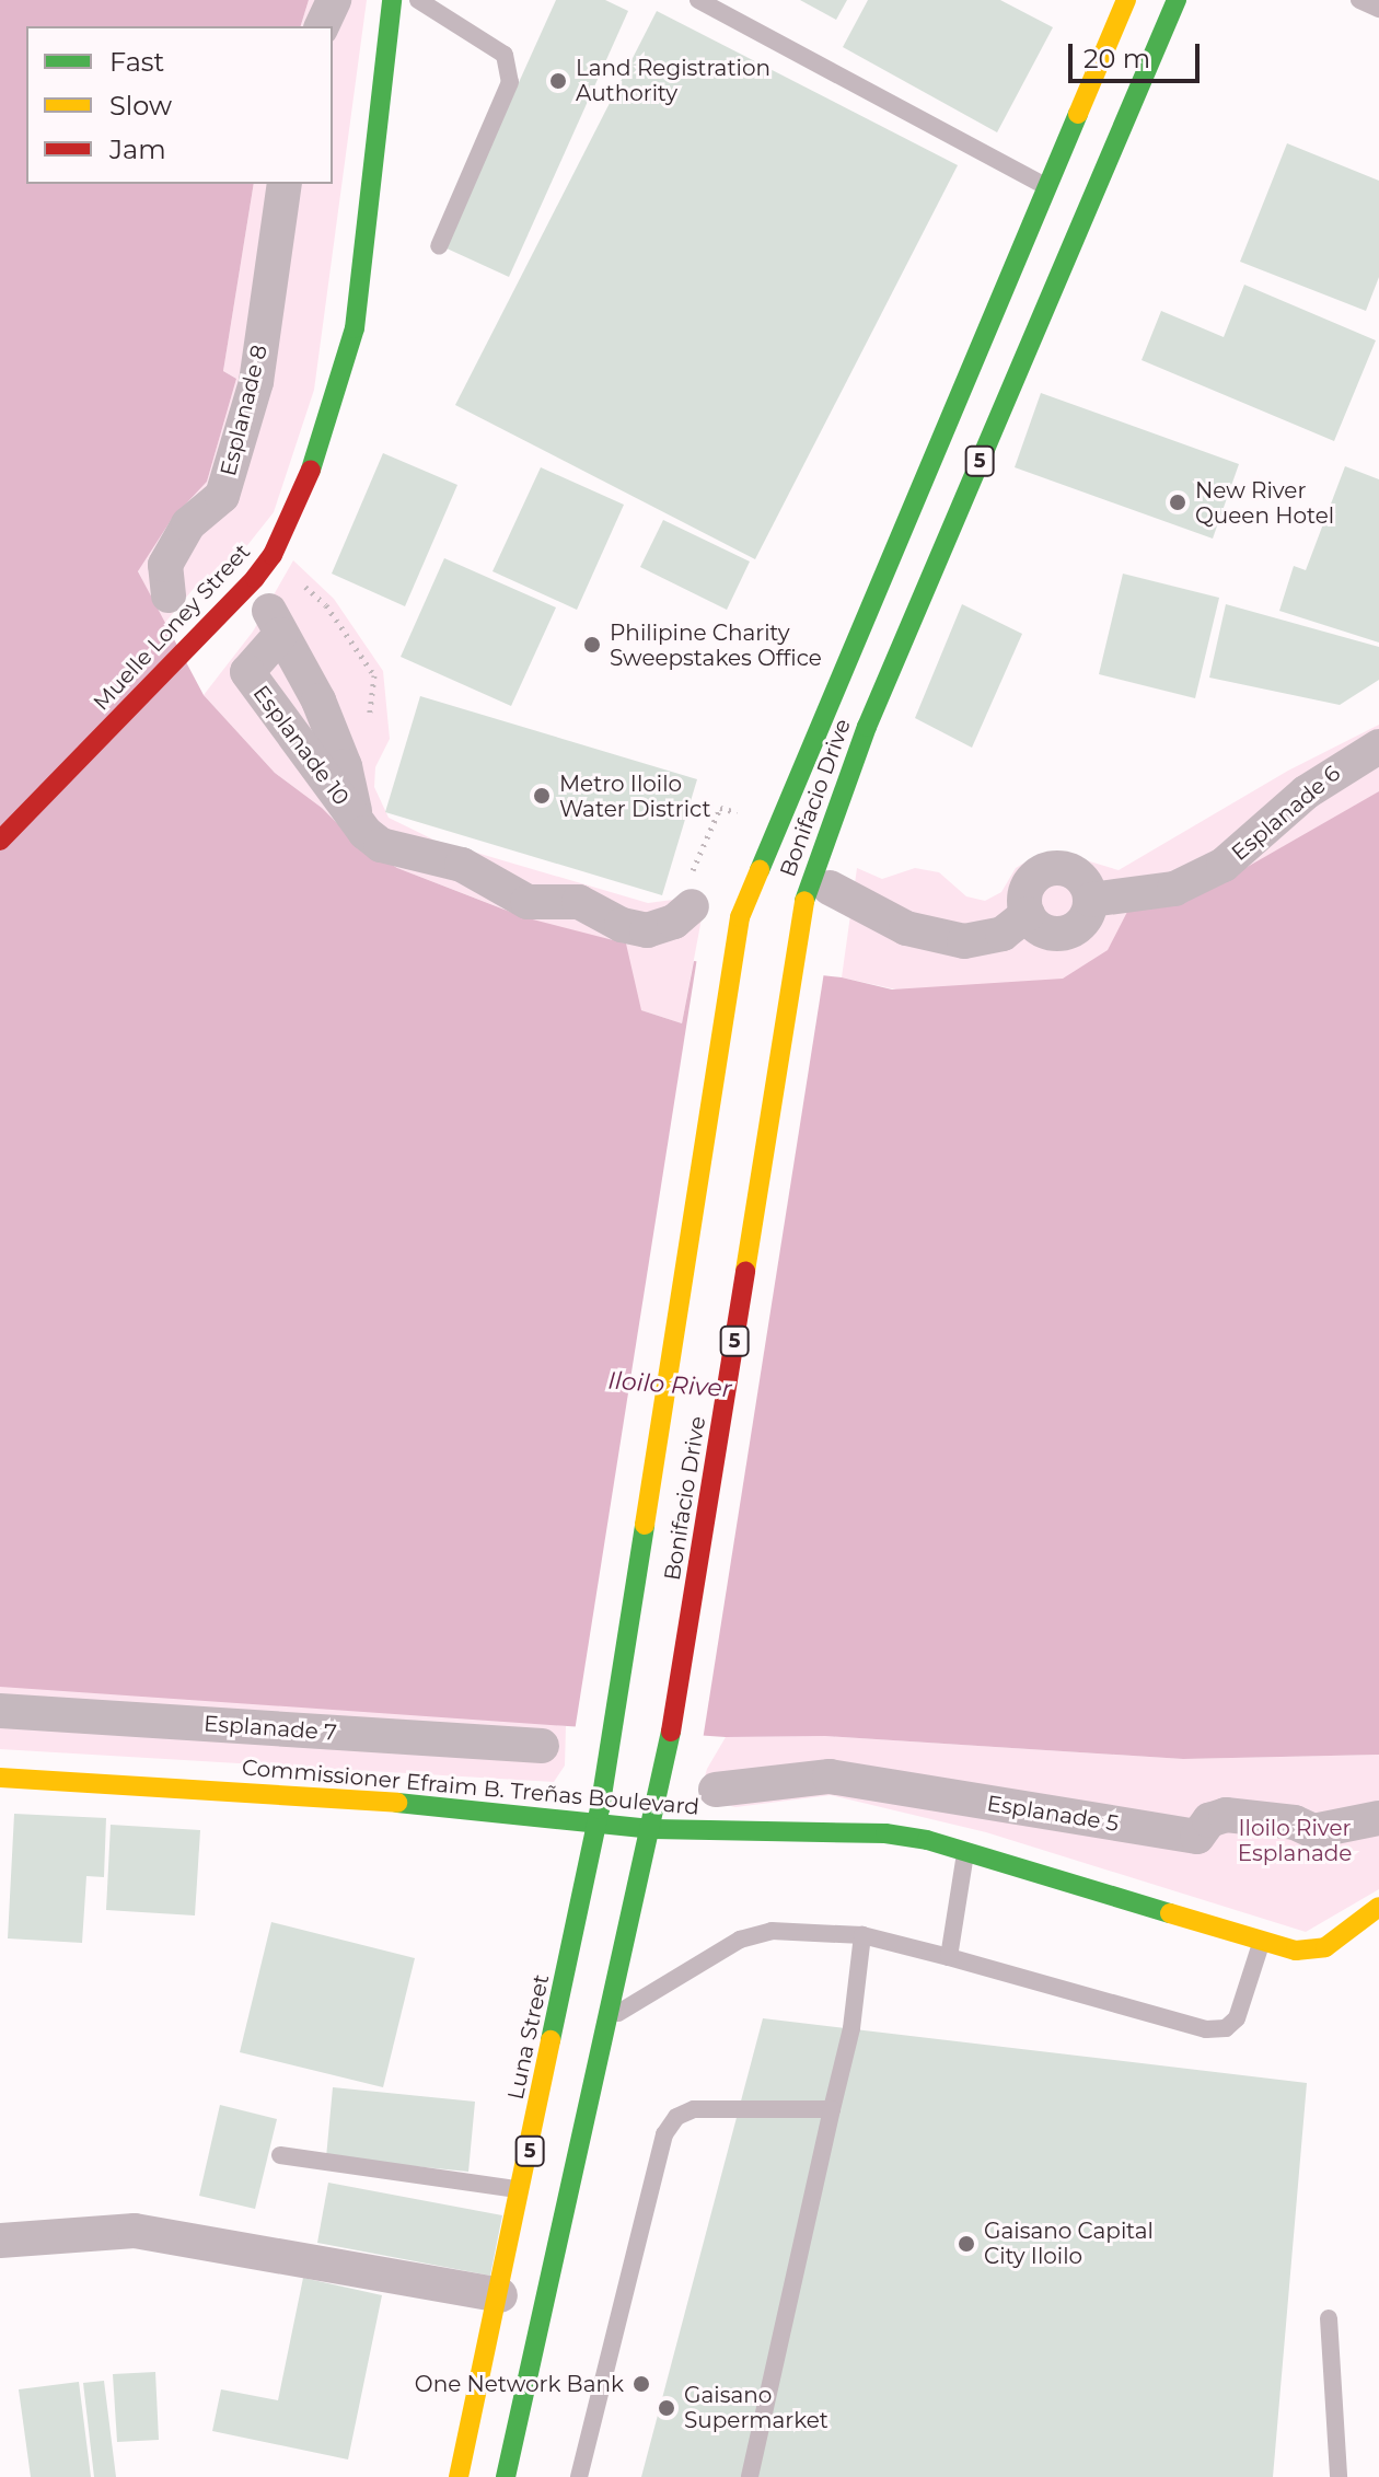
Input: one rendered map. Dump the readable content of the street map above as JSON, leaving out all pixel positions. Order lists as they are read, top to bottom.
{
  "streets": {
    "main road": [
      "5",
      "Muelle Loney Street",
      "Bonifacio Drive",
      "Commissioner Efraim B. Treñas Boulevard",
      "Luna Street"
    ],
    "street": [
      "Esplanade 8",
      "Esplanade 10",
      "Esplanade 6",
      "Esplanade 7",
      "Esplanade 5"
    ]
  },
  "crossings": [
    ["5", "Bonifacio Drive"],
    ["5", "Commissioner Efraim B. Treñas Boulevard"],
    ["Bonifacio Drive", "Commissioner Efraim B. Treñas Boulevard"],
    ["Bonifacio Drive", "Luna Street"],
    ["Commissioner Efraim B. Treñas Boulevard", "Luna Street"]
  ],
  "water": ["Iloilo River"],
  "parks": ["Iloilo River Esplanade"],
  "places": [
    "Land Registration Authority",
    "New River Queen Hotel",
    "Philipine Charity Sweepstakes Office",
    "Metro Iloilo Water District",
    "Gaisano Capital City Iloilo",
    "One Network Bank",
    "Gaisano Supermarket"
  ],
  "legend": ["Fast", "Slow", "Jam"],
  "scale_bar": "20 m"
}
